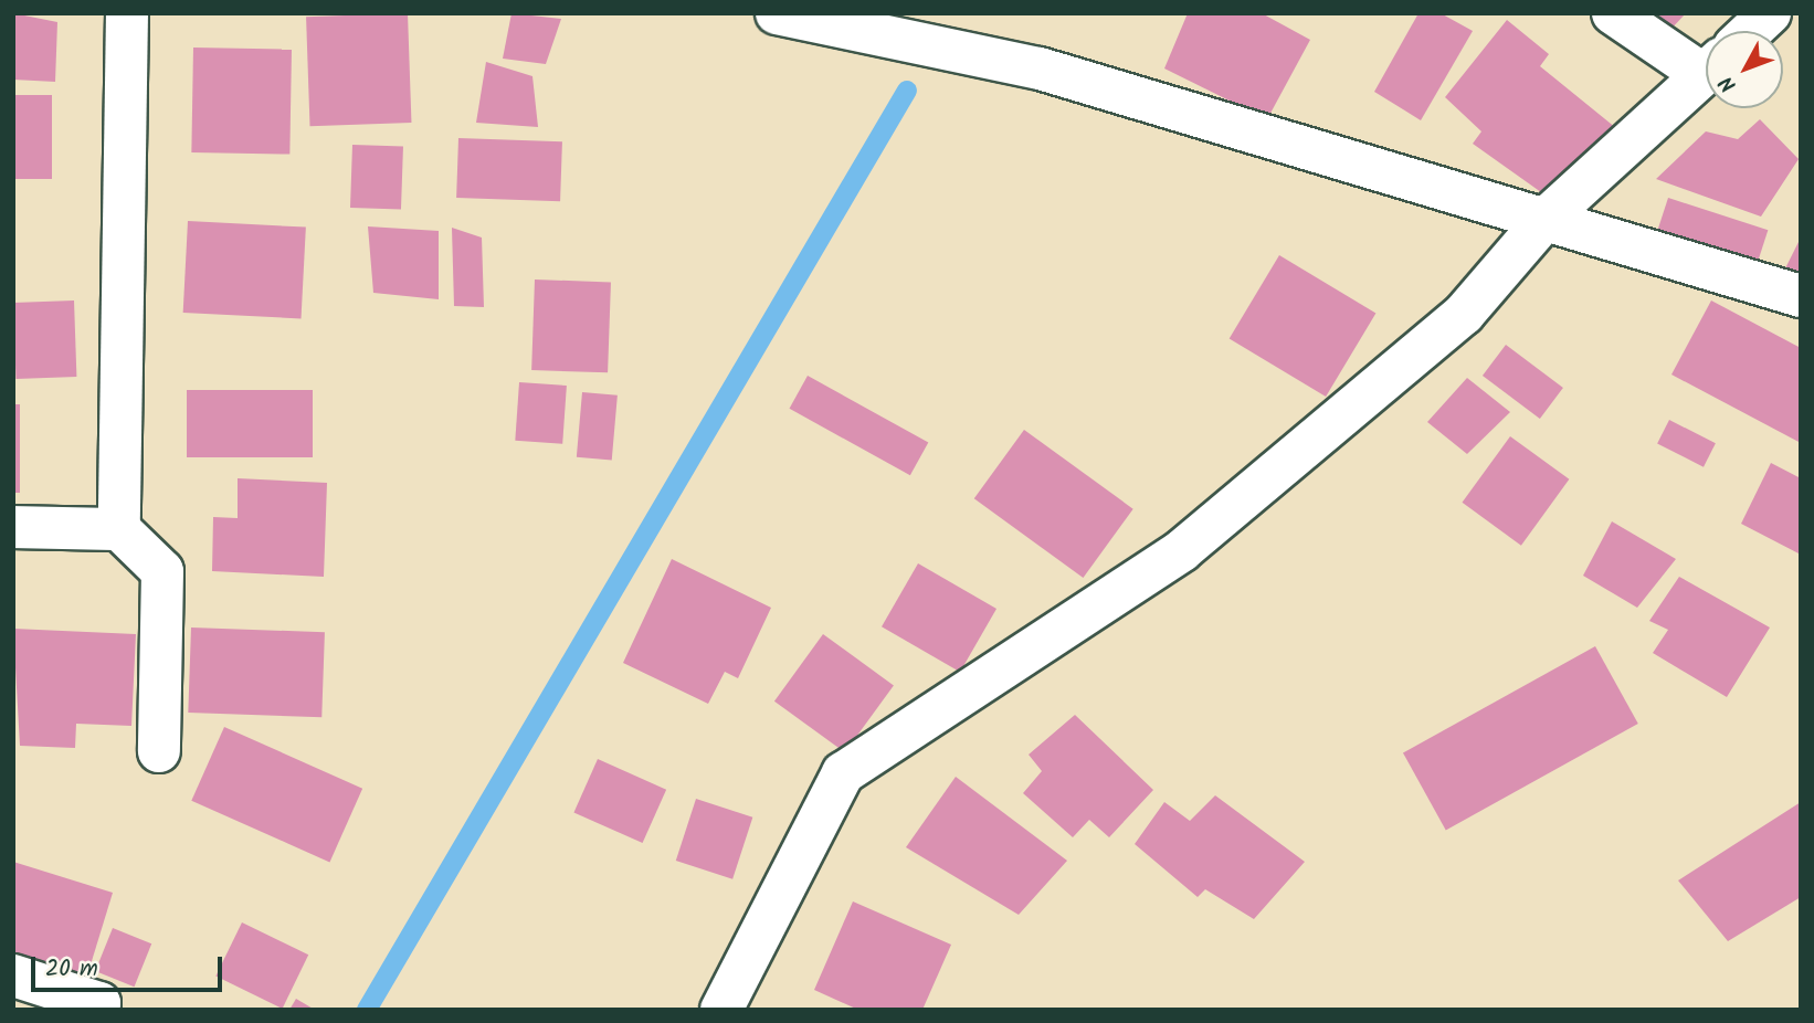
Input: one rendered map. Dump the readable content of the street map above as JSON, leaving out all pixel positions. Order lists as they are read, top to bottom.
{
  "scale_bar": "20 m",
  "north": "bottom left"
}
